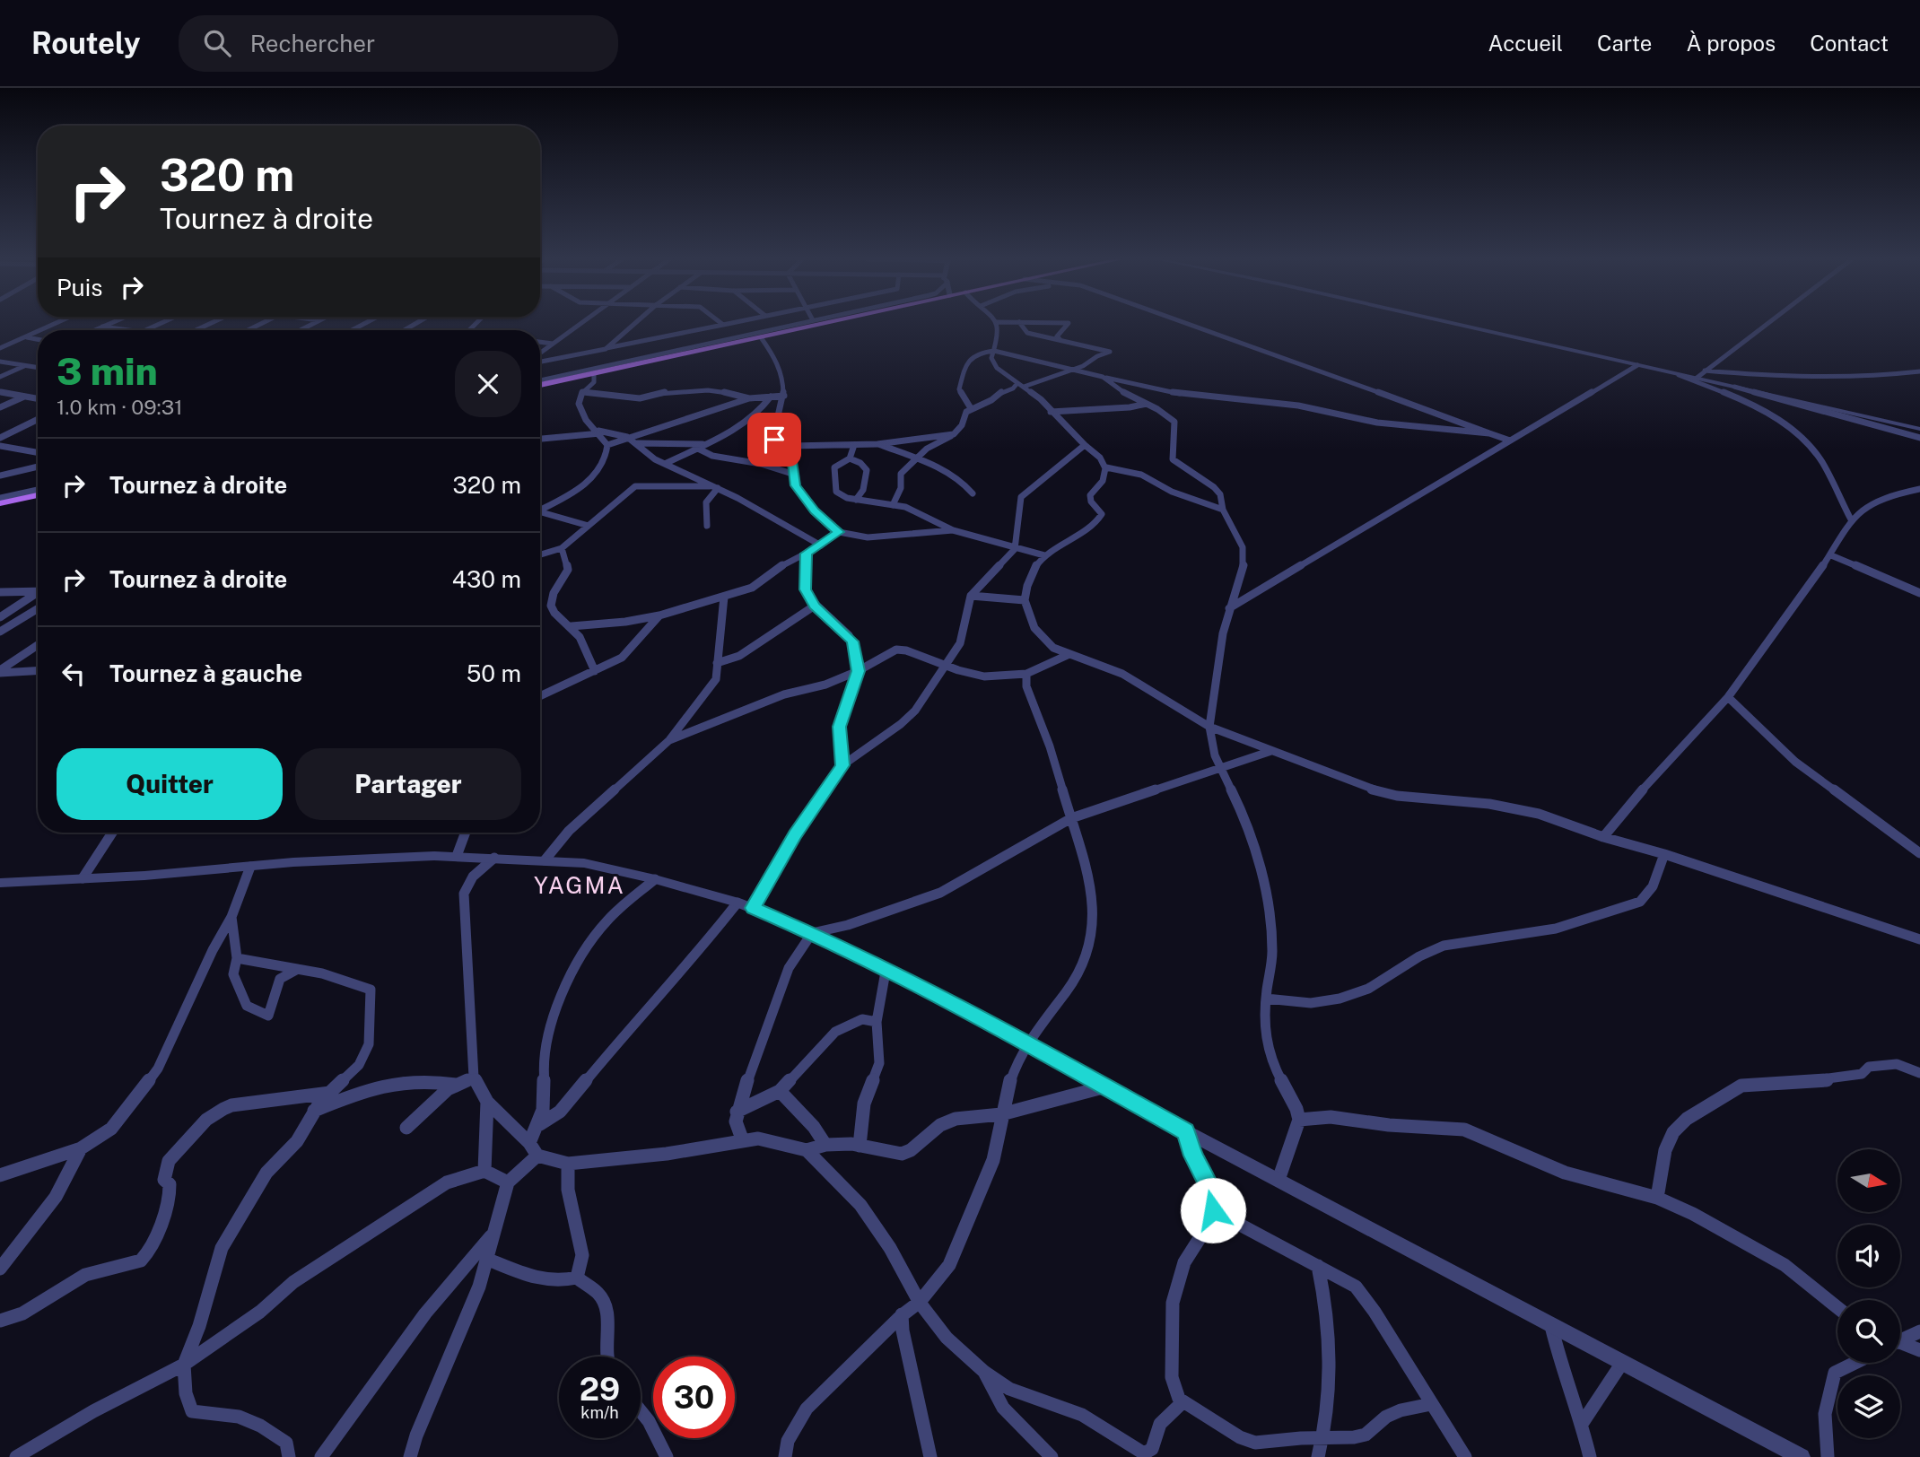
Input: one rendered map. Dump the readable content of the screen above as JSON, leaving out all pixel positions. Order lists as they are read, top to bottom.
{
  "districts": ["YAGMA"],
  "north": "right",
  "page": {
    "header": "Routely",
    "search": "Rechercher",
    "nav": [
      "Accueil",
      "Carte",
      "À propos",
      "Contact"
    ],
    "turn": ["320 m", "Tournez à droite"],
    "then": "Puis",
    "heading": ["3 min", "1.0 km · 09:31"],
    "list": [
      {
        "name": "Tournez à droite",
        "value": "320 m"
      },
      {
        "name": "Tournez à droite",
        "value": "430 m"
      },
      {
        "name": "Tournez à gauche",
        "value": "50 m"
      }
    ],
    "buttons": ["Quitter", "Partager"],
    "speed": "29 km/h",
    "limit": "30"
  }
}
